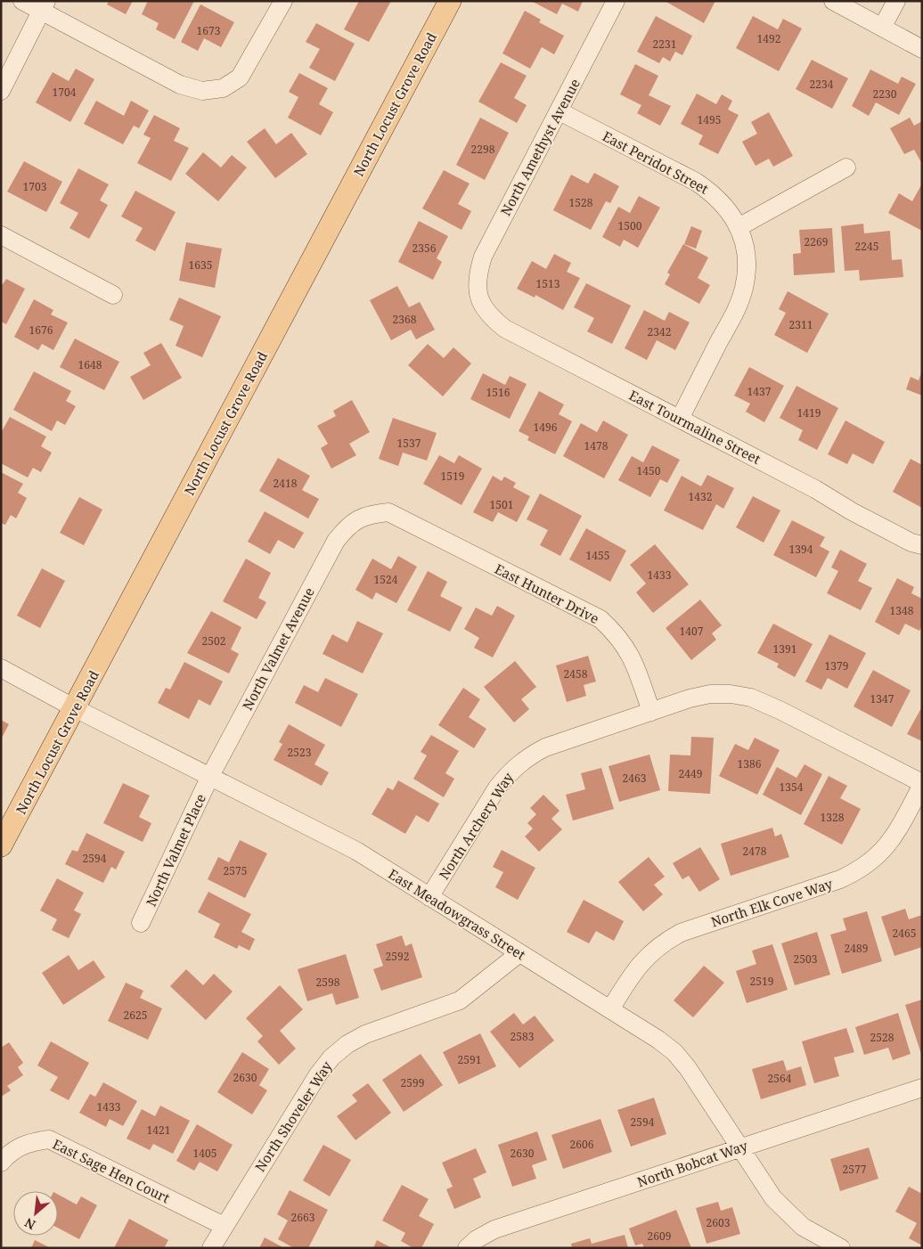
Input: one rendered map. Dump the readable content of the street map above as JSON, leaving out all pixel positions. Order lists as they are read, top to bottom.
{
  "streets": {
    "main road": ["North Locust Grove Road"],
    "street": [
      "North Amethyst Avenue",
      "East Peridot Street",
      "East Tourmaline Street",
      "East Hunter Drive",
      "North Valmet Avenue",
      "North Archery Way",
      "North Valmet Place",
      "North Elk Cove Way",
      "East Meadowgrass Street",
      "North Shoveler Way",
      "North Bobcat Way",
      "East Sage Hen Court"
    ]
  },
  "crossings": [
    ["North Locust Grove Road", "East Meadowgrass Street"],
    ["North Amethyst Avenue", "East Peridot Street"],
    ["North Amethyst Avenue", "East Tourmaline Street"],
    ["East Peridot Street", "East Tourmaline Street"],
    ["East Hunter Drive", "North Valmet Avenue"],
    ["East Hunter Drive", "North Archery Way"],
    ["North Valmet Avenue", "North Valmet Place"],
    ["North Valmet Avenue", "East Meadowgrass Street"],
    ["North Archery Way", "East Meadowgrass Street"],
    ["North Valmet Place", "East Meadowgrass Street"],
    ["North Elk Cove Way", "East Meadowgrass Street"],
    ["East Meadowgrass Street", "North Shoveler Way"],
    ["East Meadowgrass Street", "North Bobcat Way"],
    ["North Shoveler Way", "East Sage Hen Court"]
  ],
  "house_numbers": [
    "1673",
    "1492",
    "2231",
    "2234",
    "1704",
    "2230",
    "1495",
    "2298",
    "1703",
    "1528",
    "1500",
    "2269",
    "2245",
    "2356",
    "1635",
    "1513",
    "2368",
    "2311",
    "1676",
    "2342",
    "1648",
    "1437",
    "1516",
    "1419",
    "1496",
    "1537",
    "1478",
    "1450",
    "1519",
    "2418",
    "1432",
    "1501",
    "1394",
    "1455",
    "1433",
    "1524",
    "1348",
    "1407",
    "2502",
    "1391",
    "1379",
    "2458",
    "1347",
    "2523",
    "1386",
    "2449",
    "2463",
    "1354",
    "1328",
    "2478",
    "2594",
    "2575",
    "2465",
    "2489",
    "2592",
    "2503",
    "2519",
    "2598",
    "2625",
    "2583",
    "2528",
    "2591",
    "2630",
    "2564",
    "2599",
    "1433",
    "2594",
    "1421",
    "2606",
    "1405",
    "2630",
    "2577",
    "2663",
    "2603",
    "2609"
  ],
  "north": "bottom left"
}
